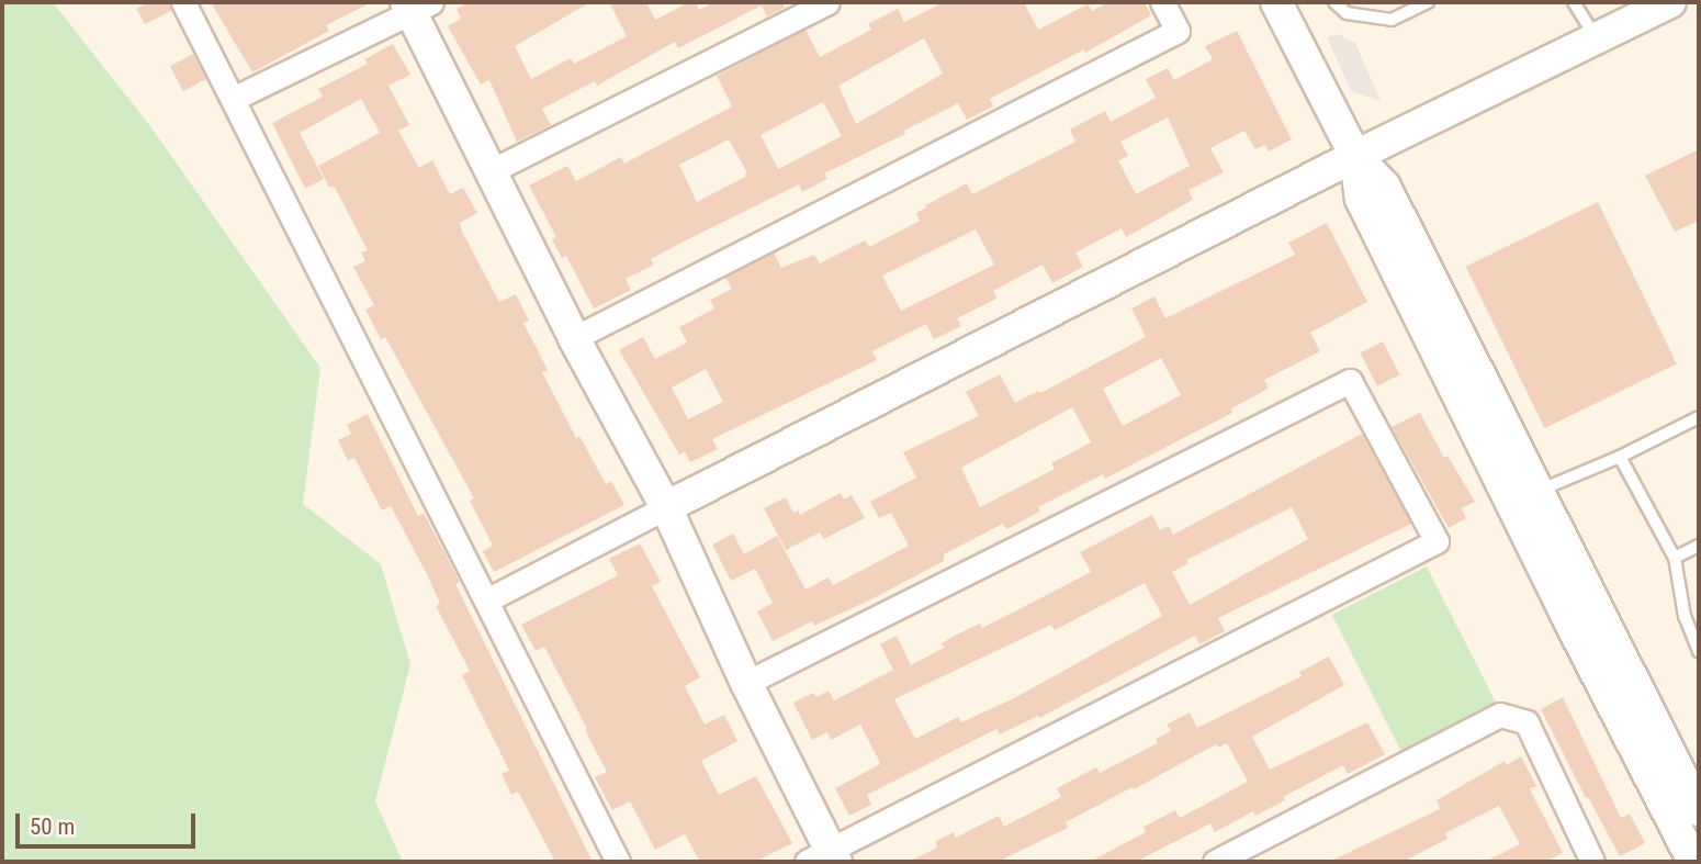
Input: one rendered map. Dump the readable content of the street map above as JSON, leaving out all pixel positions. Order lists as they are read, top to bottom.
{
  "scale_bar": "50 m"
}
